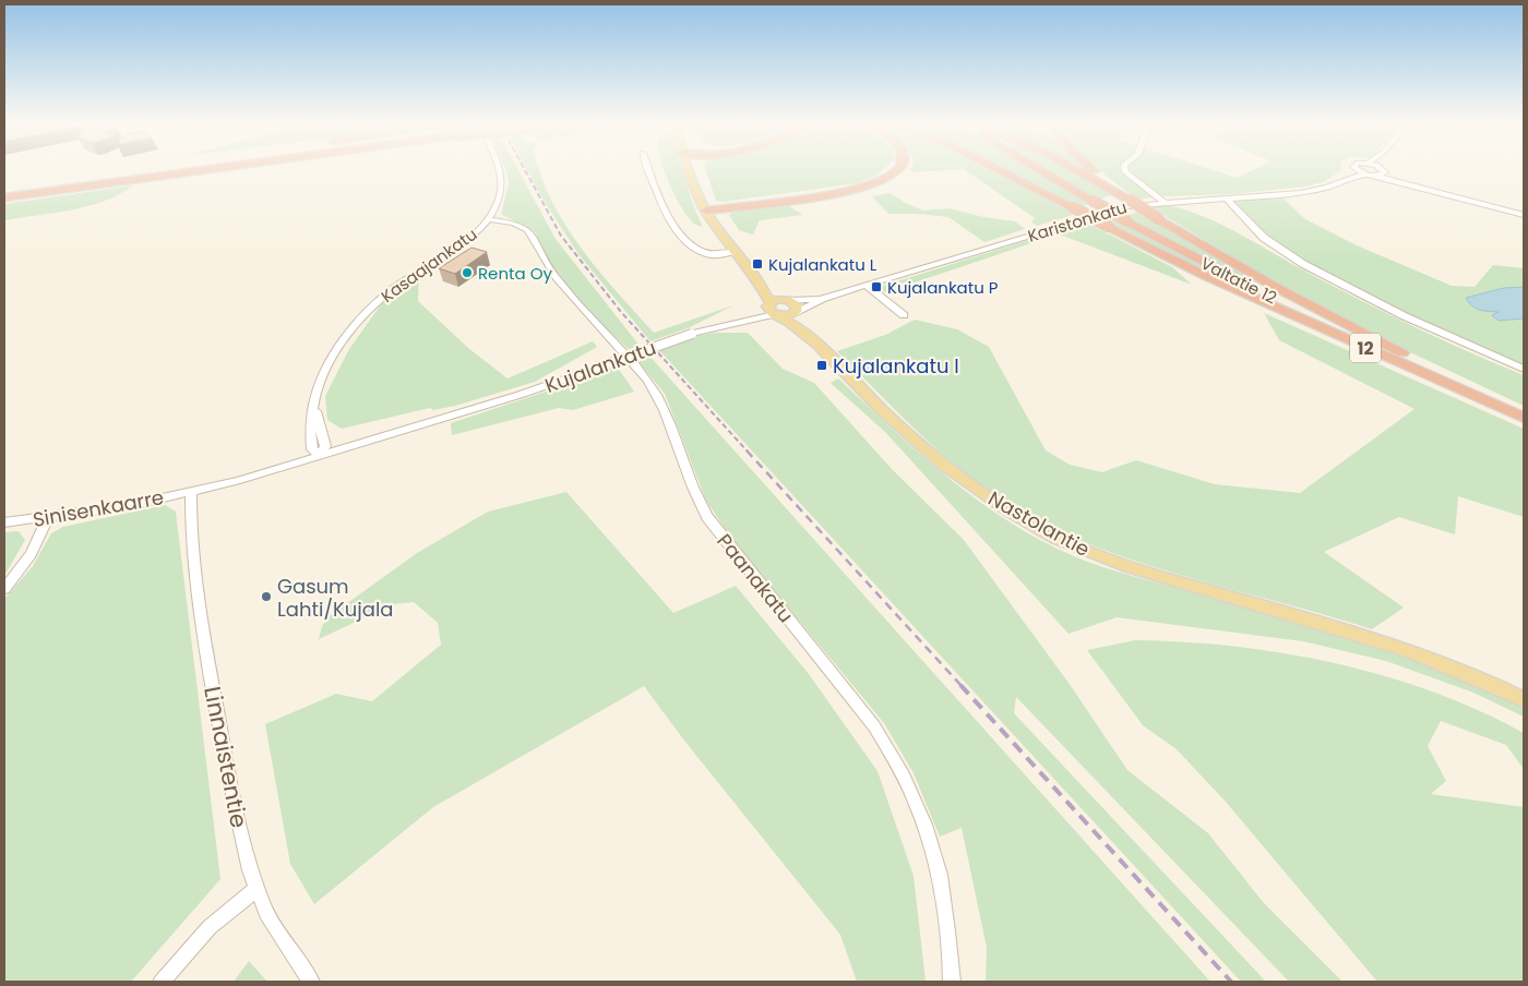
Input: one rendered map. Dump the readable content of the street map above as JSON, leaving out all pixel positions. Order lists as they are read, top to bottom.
{
  "streets": {
    "highway": ["Valtatie 12", "12"],
    "main road": ["Nastolantie"],
    "street": [
      "Karistonkatu",
      "Kasaajankatu",
      "Kujalankatu",
      "Sinisenkaarre",
      "Paanakatu",
      "Linnaistentie"
    ]
  },
  "crossings": [
    ["Karistonkatu", "Nastolantie"],
    ["Kasaajankatu", "Kujalankatu"],
    ["Kasaajankatu", "Sinisenkaarre"],
    ["Kasaajankatu", "Paanakatu"],
    ["Valtatie 12", "12"],
    ["Kujalankatu", "Sinisenkaarre"],
    ["Kujalankatu", "Nastolantie"],
    ["Sinisenkaarre", "Linnaistentie"]
  ],
  "places": {
    "transit": ["Kujalankatu L", "Kujalankatu P", "Kujalankatu I"],
    "other": ["Renta Oy", "Gasum Lahti/Kujala"]
  }
}
